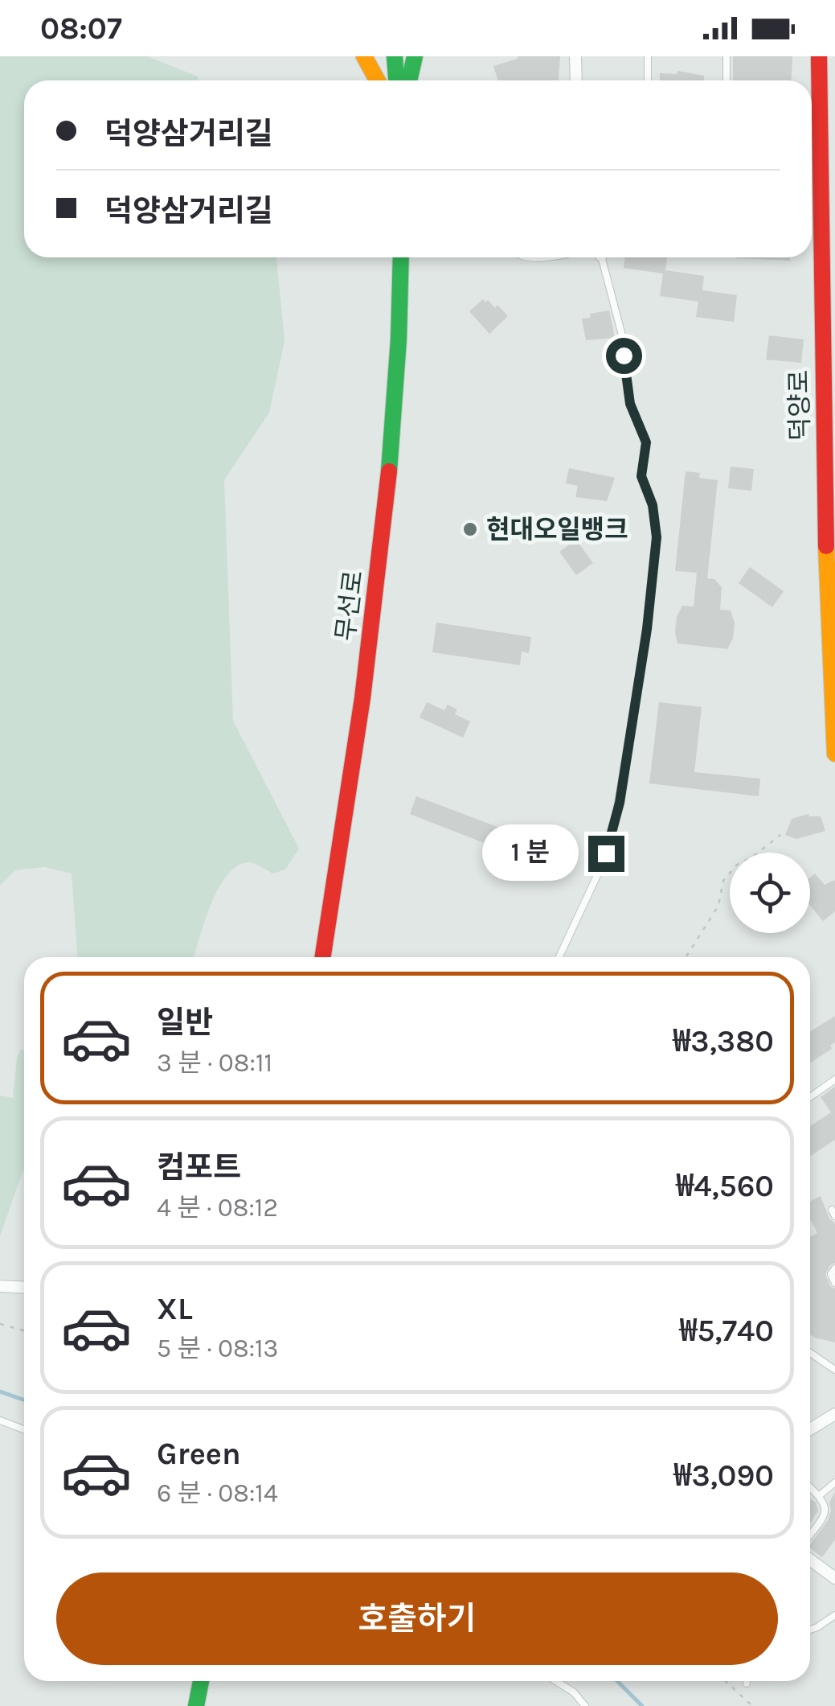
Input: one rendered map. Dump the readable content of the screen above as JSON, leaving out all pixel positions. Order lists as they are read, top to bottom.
{
  "streets": {
    "street": ["덕양로", "무선로"]
  },
  "places": ["현대오일뱅크"],
  "page": {
    "status": "08:07",
    "banner": ["덕양삼거리길", "덕양삼거리길"],
    "bubble": "1 분",
    "list": [
      {
        "name": "일반",
        "note": "3 분 · 08:11",
        "value": "₩3,380"
      },
      {
        "name": "컴포트",
        "note": "4 분 · 08:12",
        "value": "₩4,560"
      },
      {
        "name": "XL",
        "note": "5 분 · 08:13",
        "value": "₩5,740"
      },
      {
        "name": "Green",
        "note": "6 분 · 08:14",
        "value": "₩3,090"
      }
    ],
    "buttons": "호출하기"
  }
}
